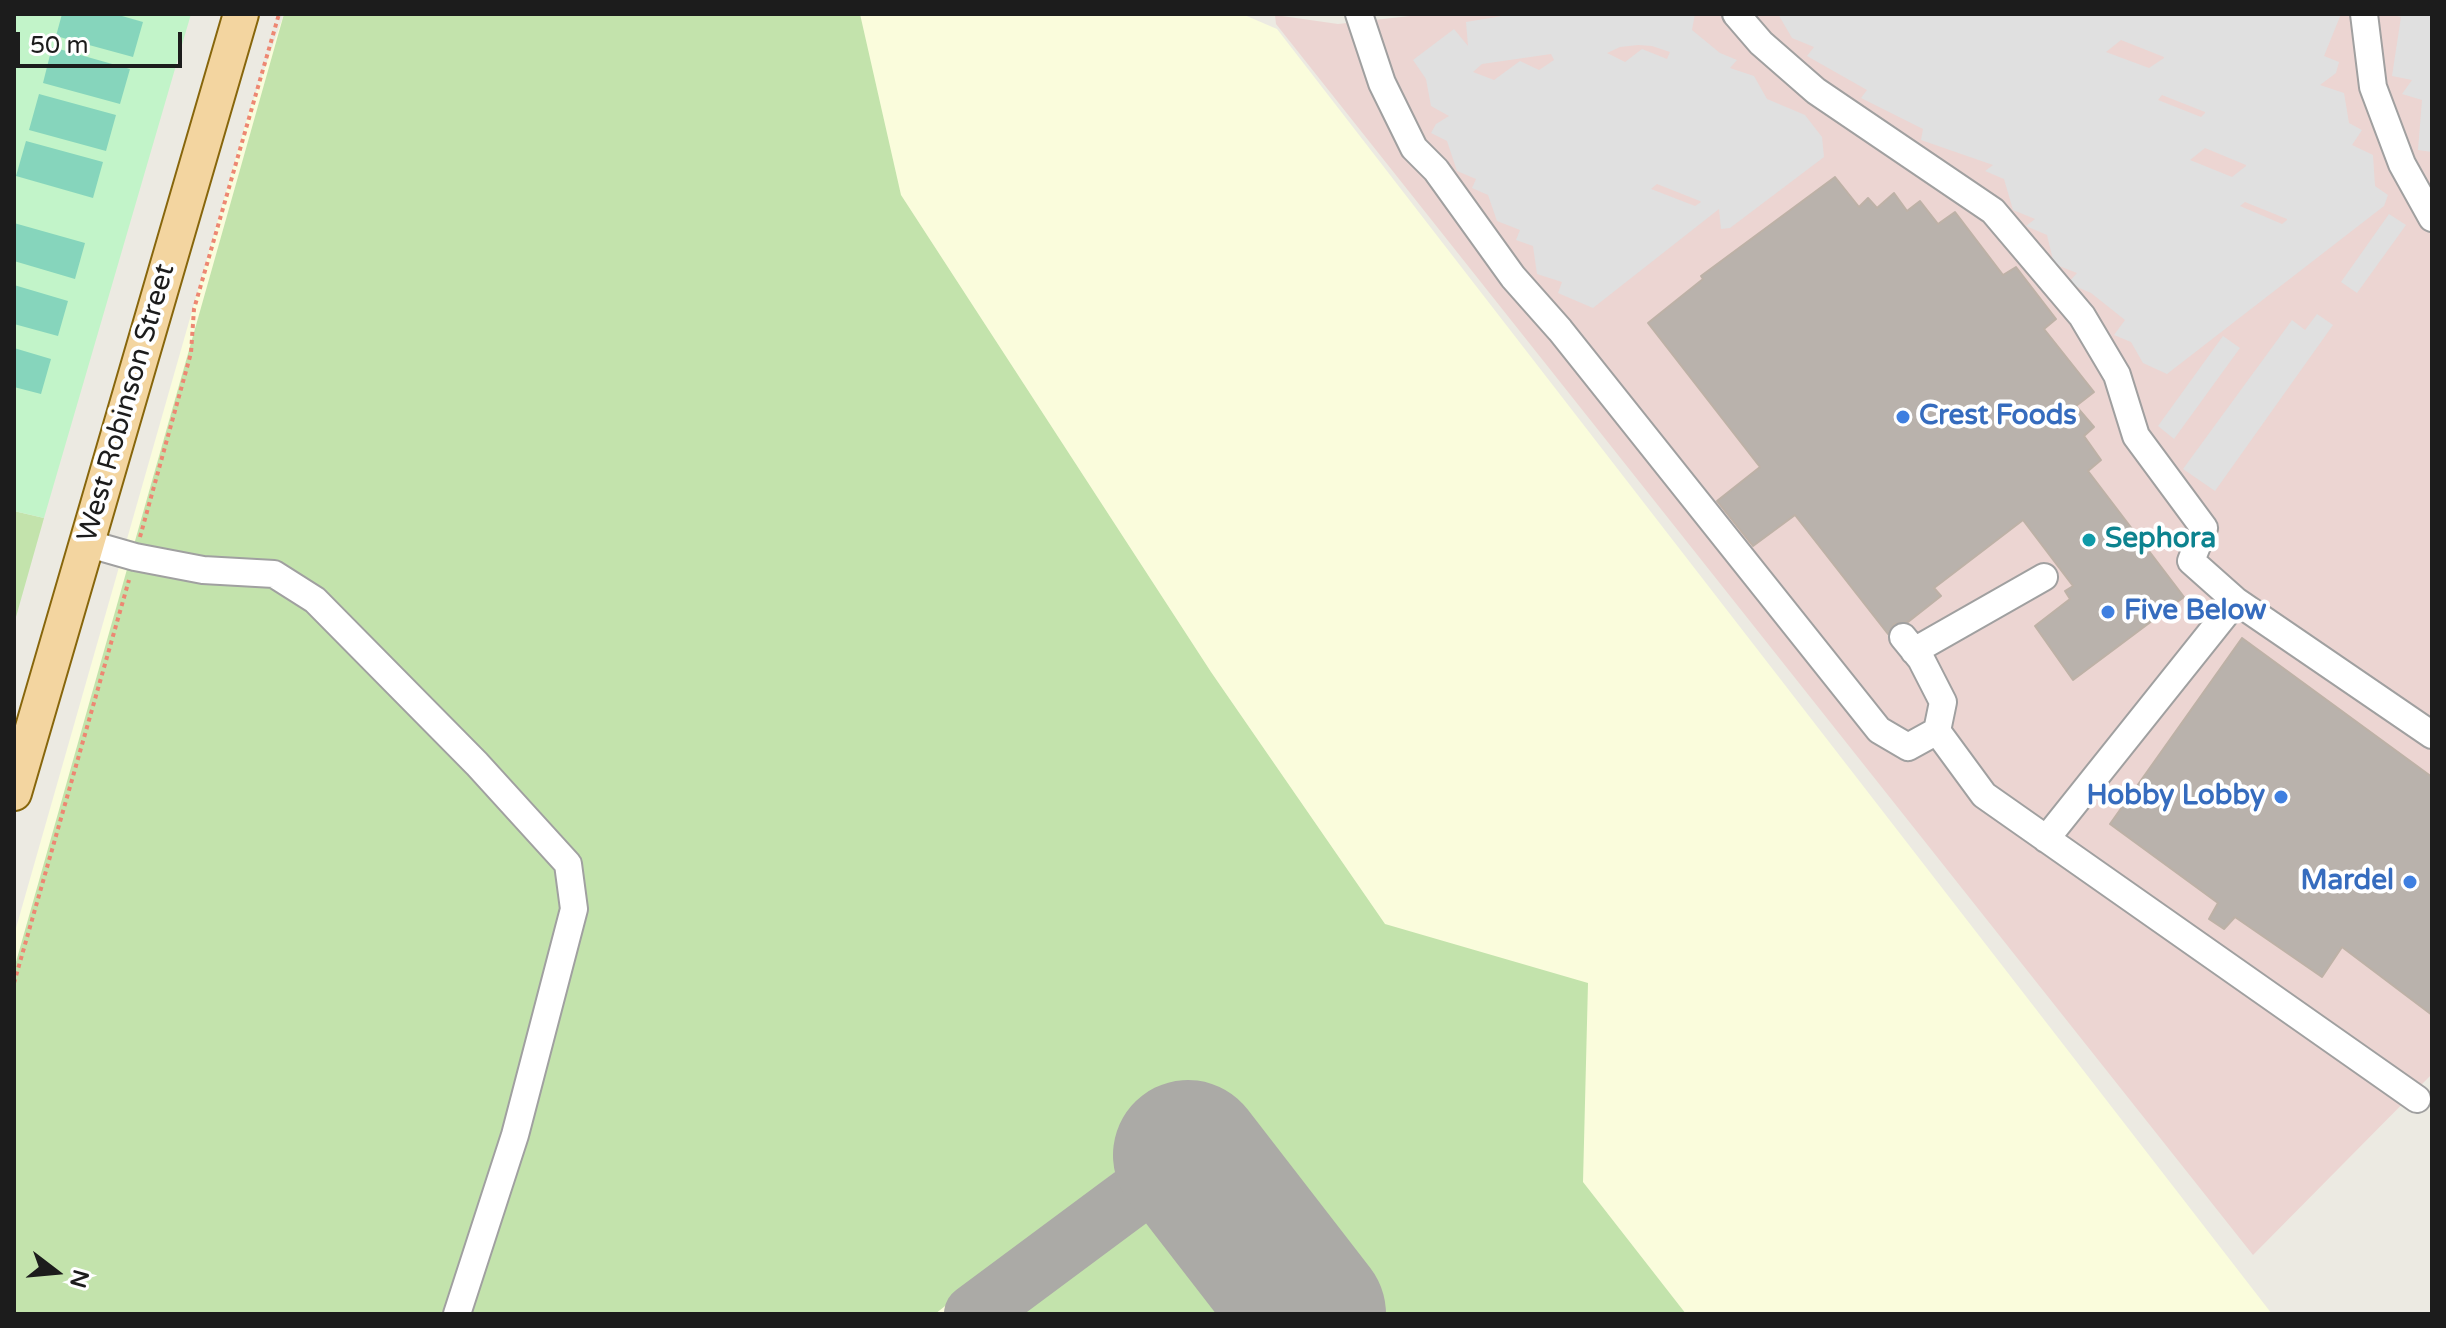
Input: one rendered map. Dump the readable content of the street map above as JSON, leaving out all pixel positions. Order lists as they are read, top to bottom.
{
  "streets": {
    "main road": ["West Robinson Street"]
  },
  "places": [
    "Crest Foods",
    "Sephora",
    "Five Below",
    "Hobby Lobby",
    "Mardel"
  ],
  "scale_bar": "50 m",
  "north": "right"
}
